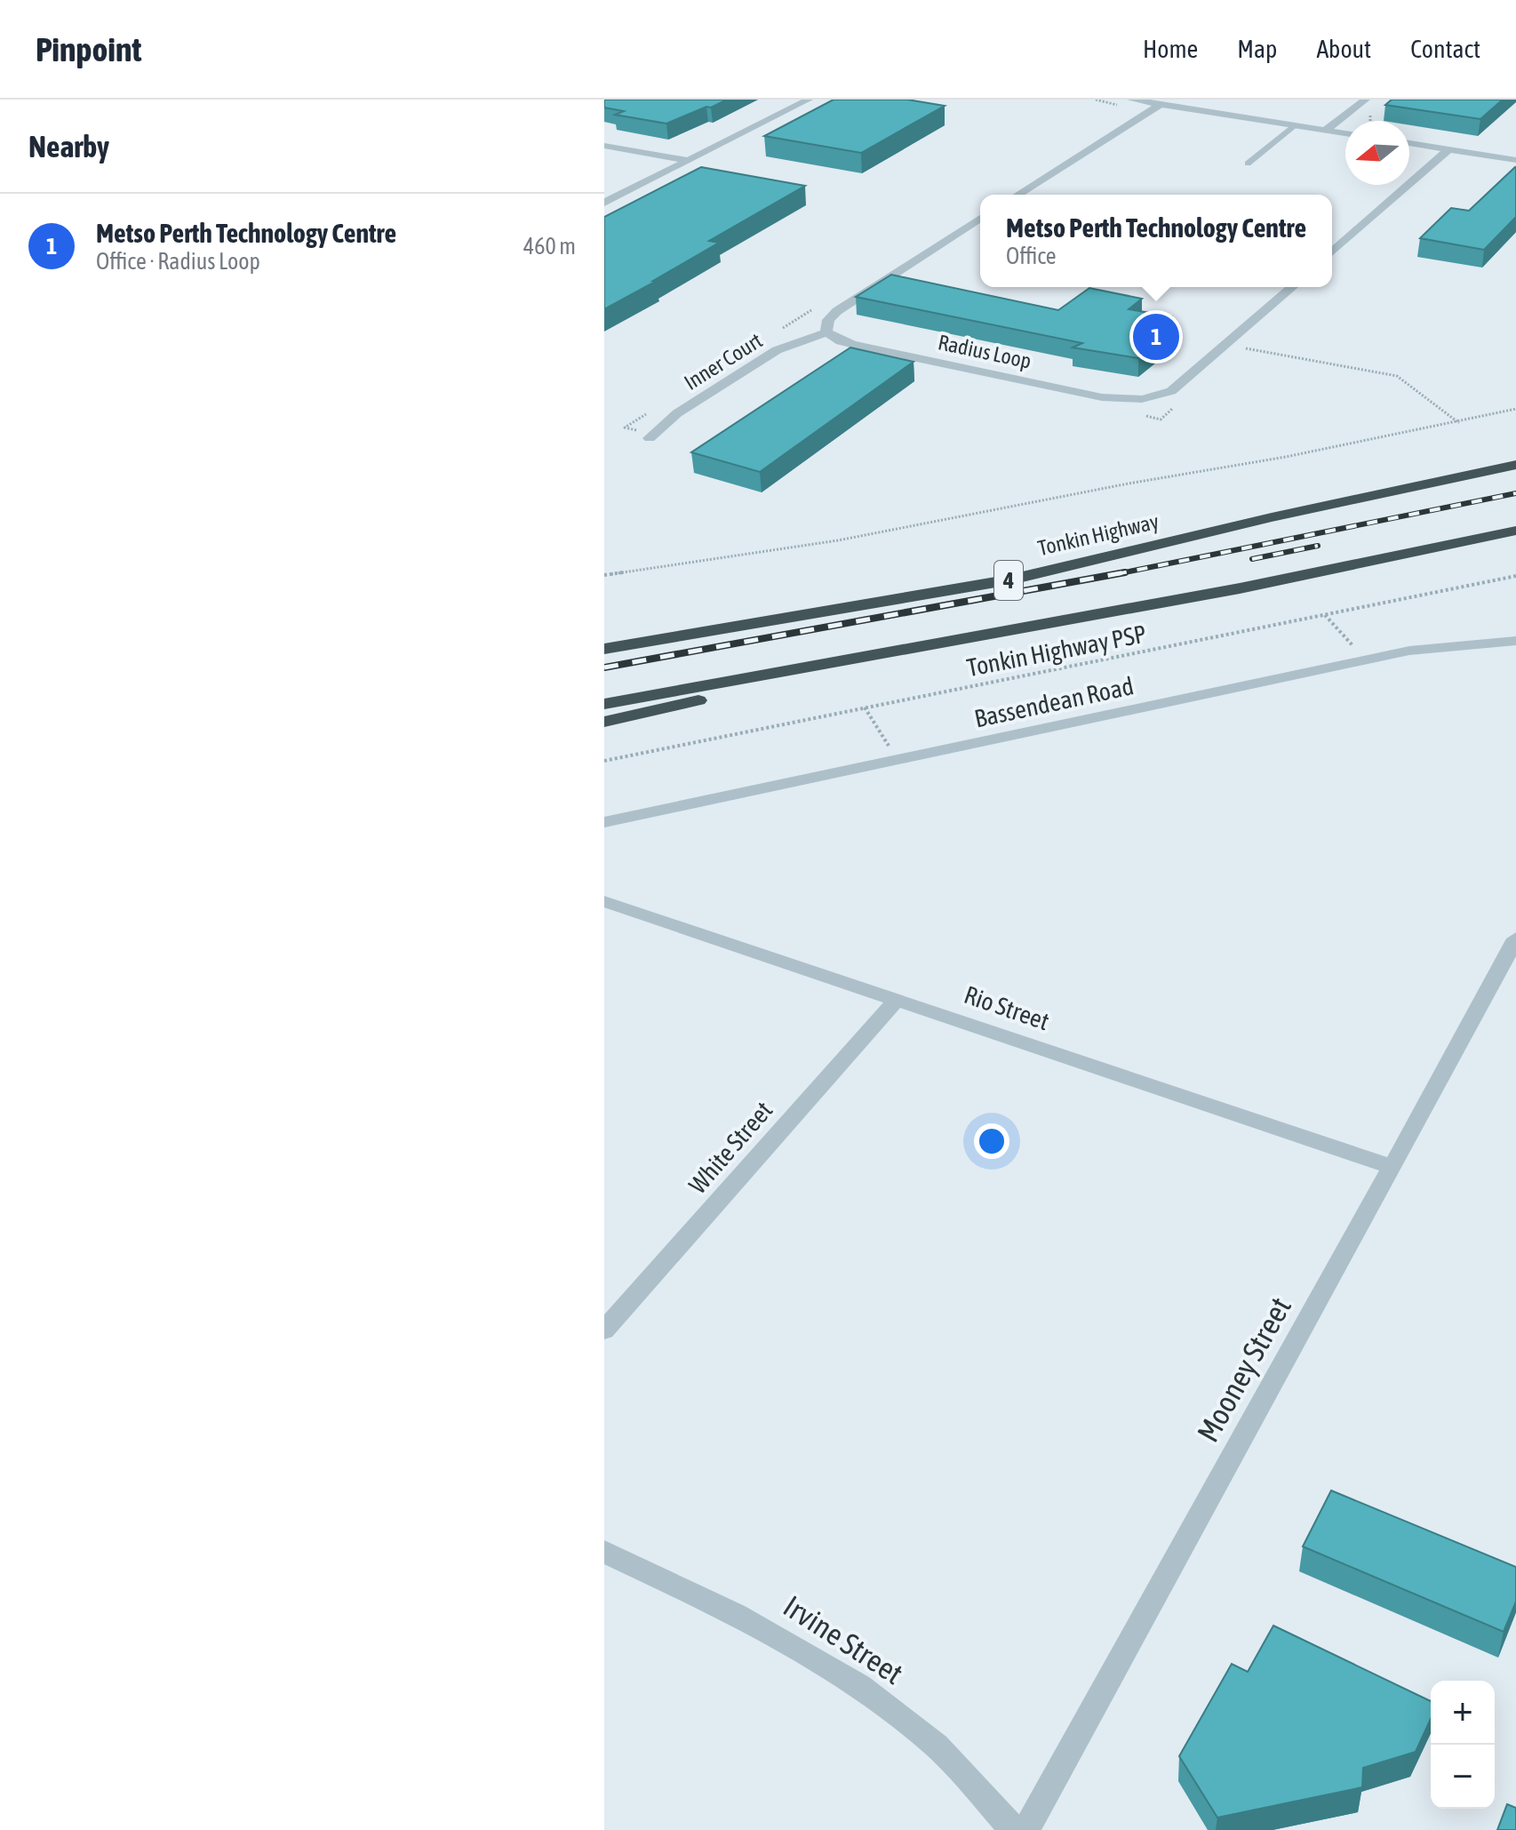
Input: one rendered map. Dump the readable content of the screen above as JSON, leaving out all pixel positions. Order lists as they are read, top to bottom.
{
  "streets": {
    "highway": ["Tonkin Highway", "4"],
    "street": [
      "Radius Loop",
      "Inner Court",
      "Bassendean Road",
      "Rio Street",
      "White Street",
      "Mooney Street",
      "Irvine Street"
    ],
    "path": ["Tonkin Highway PSP"]
  },
  "crossings": [
    ["Radius Loop", "Inner Court"],
    ["Rio Street", "White Street"],
    ["Rio Street", "Mooney Street"]
  ],
  "north": "left",
  "page": {
    "header": "Pinpoint",
    "nav": [
      "Home",
      "Map",
      "About",
      "Contact"
    ],
    "heading": "Nearby",
    "list": [
      {
        "mark": "1",
        "name": "Metso Perth Technology Centre",
        "note": "Office · Radius Loop",
        "value": "460 m"
      }
    ],
    "popup": ["Metso Perth Technology Centre", "Office"],
    "pins": "1",
    "map_buttons": ["+", "−"]
  }
}
